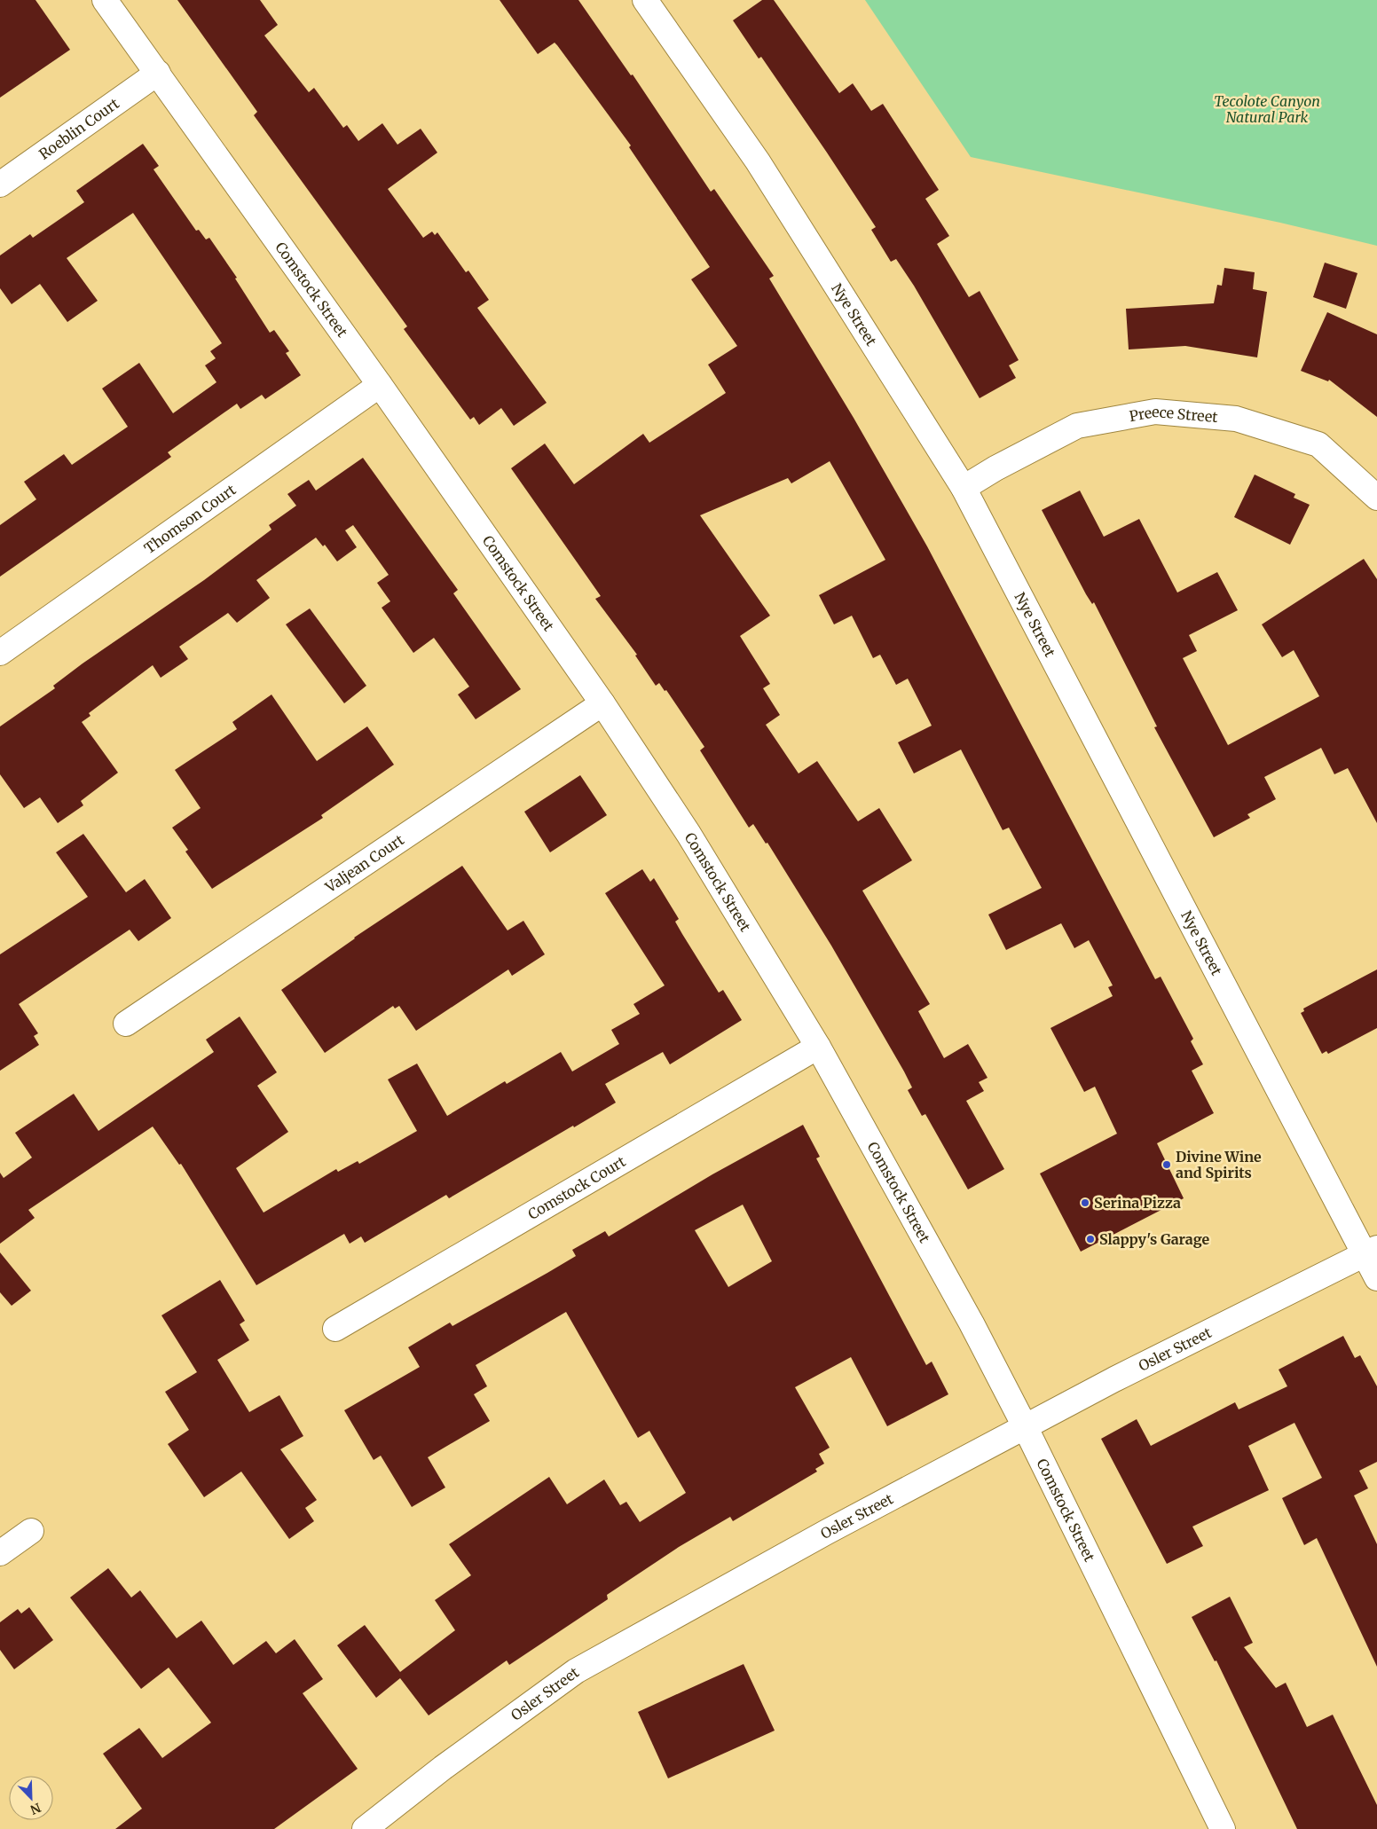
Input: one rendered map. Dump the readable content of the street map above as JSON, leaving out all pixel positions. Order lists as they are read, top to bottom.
{
  "streets": {
    "street": [
      "Roeblin Court",
      "Comstock Street",
      "Nye Street",
      "Preece Street",
      "Thomson Court",
      "Valjean Court",
      "Comstock Court",
      "Osler Street"
    ]
  },
  "crossings": [
    ["Roeblin Court", "Comstock Street"],
    ["Comstock Street", "Thomson Court"],
    ["Comstock Street", "Valjean Court"],
    ["Comstock Street", "Comstock Court"],
    ["Comstock Street", "Osler Street"],
    ["Nye Street", "Preece Street"],
    ["Nye Street", "Osler Street"]
  ],
  "parks": ["Tecolote Canyon Natural Park"],
  "places": ["Divine Wine and Spirits", "Serina Pizza", "Slappy's Garage"],
  "north": "bottom right"
}
